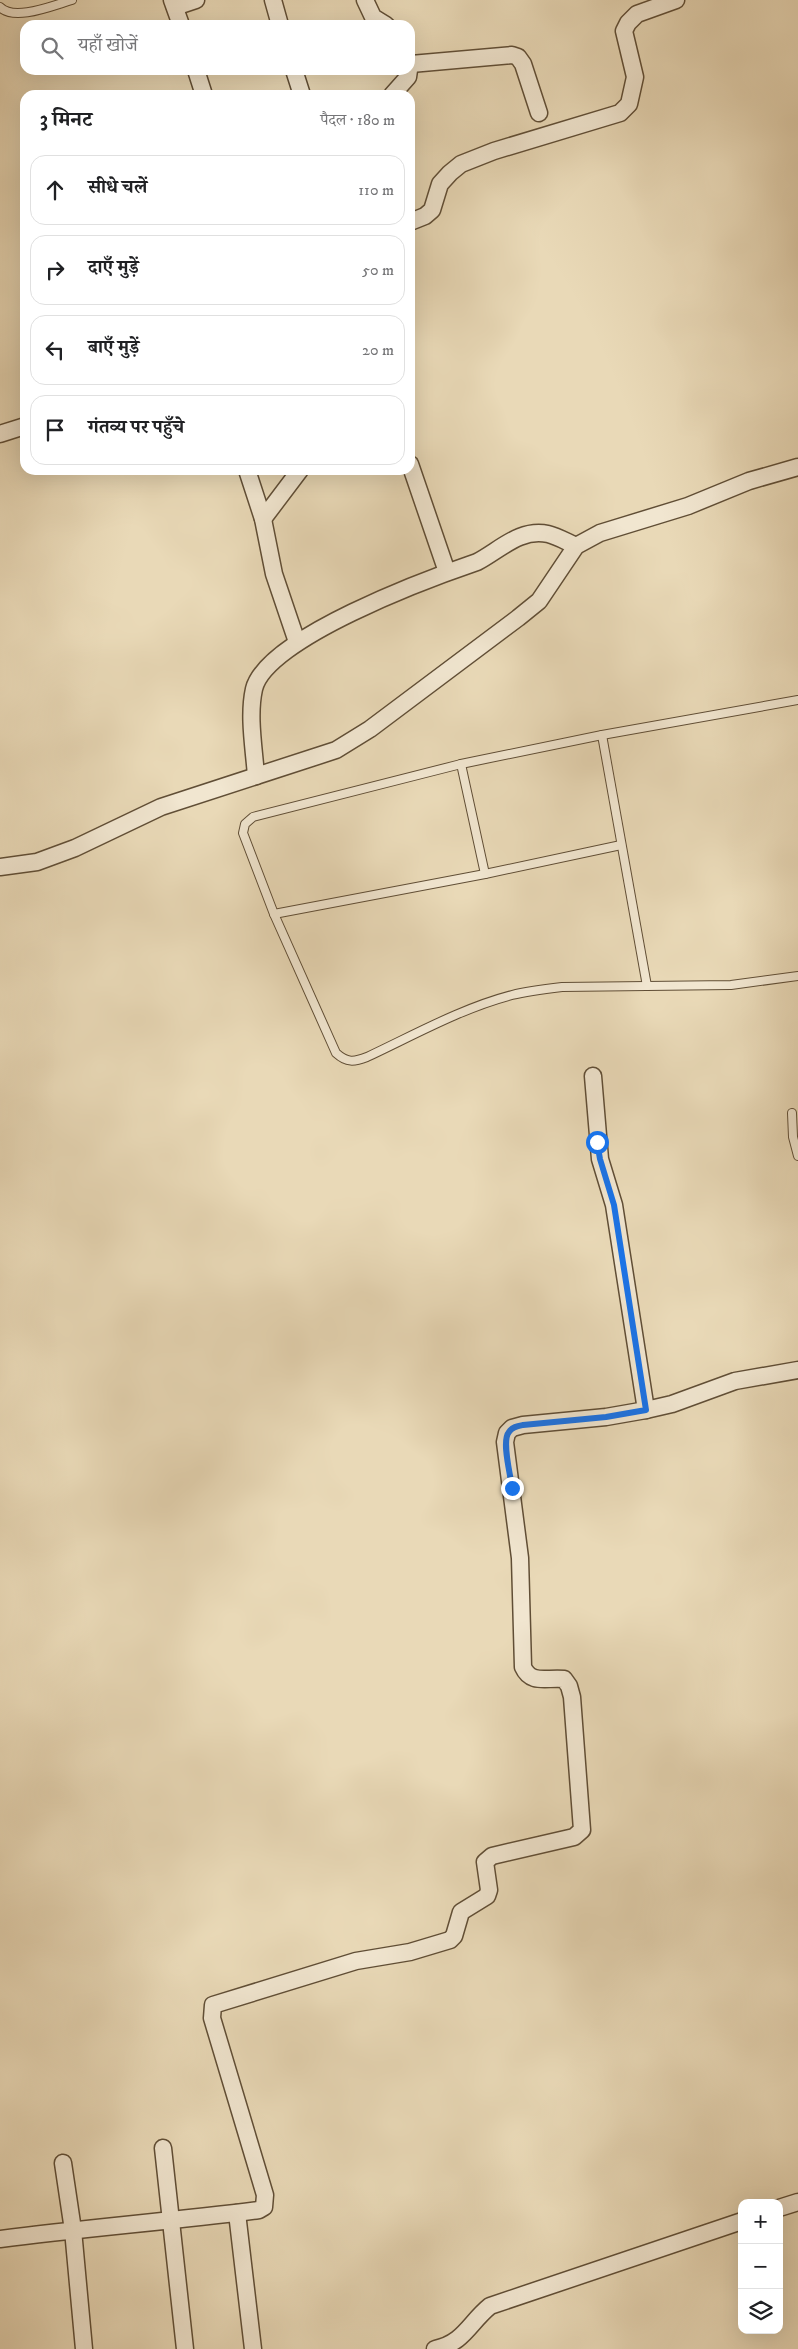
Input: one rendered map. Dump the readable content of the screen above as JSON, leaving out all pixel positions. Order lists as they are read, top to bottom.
{
  "page": {
    "search": "यहाँ खोजें",
    "heading": ["3 मिनट", "पैदल · 180 m"],
    "list": [
      ["सीधे चलें", "110 m"],
      ["दाएँ मुड़ें", "50 m"],
      ["बाएँ मुड़ें", "20 m"],
      "गंतव्य पर पहुँचे"
    ],
    "map_buttons": ["+", "−"]
  }
}
